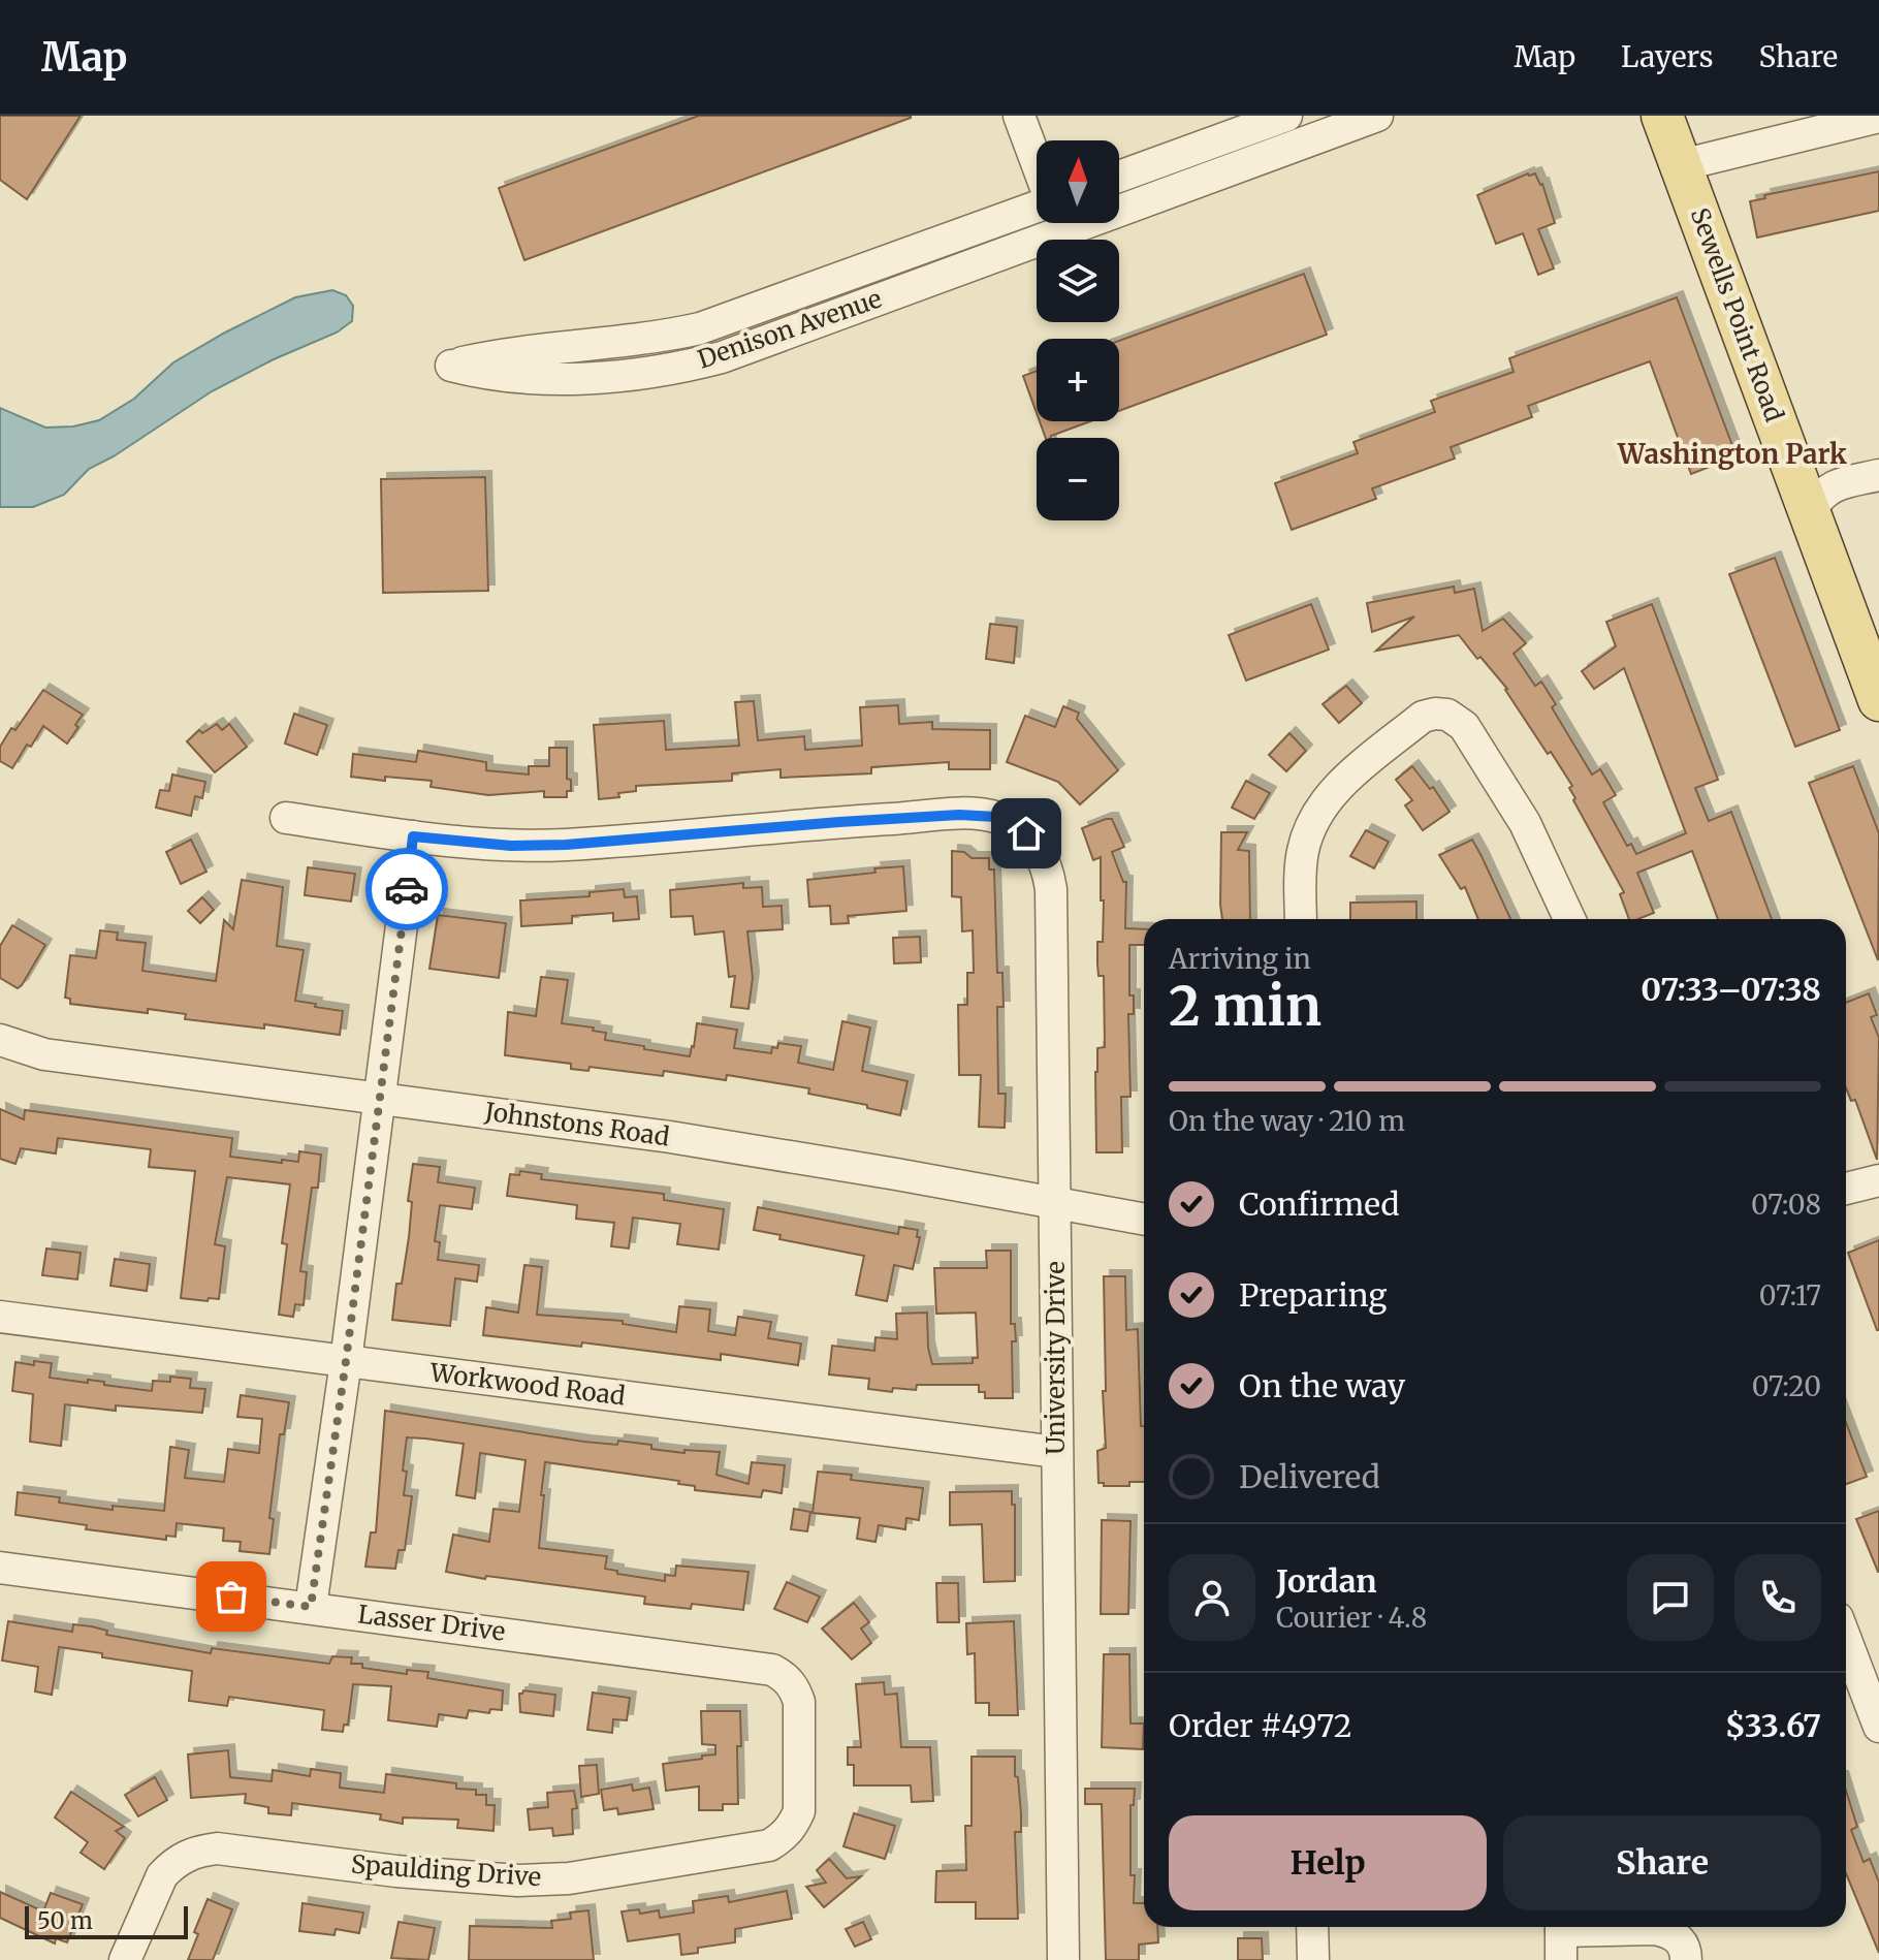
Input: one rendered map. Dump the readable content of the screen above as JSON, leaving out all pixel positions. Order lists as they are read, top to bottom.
{
  "streets": {
    "main road": ["Sewells Point Road"],
    "street": [
      "Denison Avenue",
      "Johnstons Road",
      "University Drive",
      "Workwood Road",
      "Lasser Drive",
      "Spaulding Drive"
    ]
  },
  "crossings": [
    ["Johnstons Road", "University Drive"],
    ["University Drive", "Workwood Road"],
    ["Lasser Drive", "Spaulding Drive"]
  ],
  "districts": ["Washington Park"],
  "scale_bar": "50 m",
  "north": "top",
  "page": {
    "header": "Map",
    "nav": ["Map", "Layers", "Share"],
    "map_buttons": ["+", "−"],
    "heading": ["2 min", "Arriving in", "07:33–07:38"],
    "panel": [
      "Jordan",
      "Courier · 4.8",
      "Order #4972",
      "$33.67"
    ],
    "bar": "On the way · 210 m",
    "list": [
      ["Confirmed", "07:08"],
      ["Preparing", "07:17"],
      ["On the way", "07:20"],
      "Delivered"
    ],
    "buttons": ["Help", "Share"],
    "scale": "50 m"
  }
}
